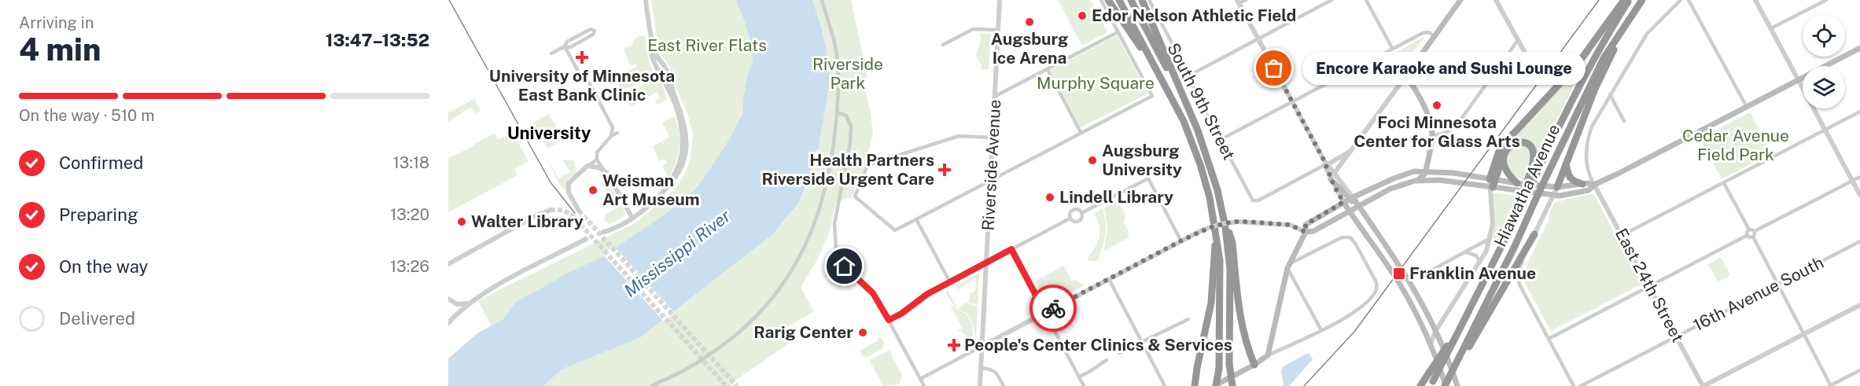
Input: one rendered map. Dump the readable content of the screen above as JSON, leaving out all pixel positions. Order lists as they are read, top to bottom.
{
  "streets": {
    "highway": ["Hiawatha Avenue"],
    "street": [
      "South 9th Street",
      "Riverside Avenue",
      "East 24th Street",
      "16th Avenue South"
    ]
  },
  "crossings": [
    ["East 24th Street", "16th Avenue South"]
  ],
  "districts": ["University"],
  "water": ["Mississippi River"],
  "parks": [
    "East River Flats",
    "Riverside Park",
    "Murphy Square",
    "Cedar Avenue Field Park"
  ],
  "places": {
    "other": [
      "Edor Nelson Athletic Field",
      "Augsburg Ice Arena",
      "Encore Karaoke and Sushi Lounge",
      "Foci Minnesota Center for Glass Arts",
      "Augsburg University",
      "Weisman Art Museum",
      "Lindell Library",
      "Walter Library",
      "Rarig Center"
    ],
    "health": ["University of Minnesota East Bank Clinic", "Health Partners Riverside Urgent Care", "People's Center Clinics & Services"],
    "transit": ["Franklin Avenue"]
  },
  "page": {
    "heading": ["4 min", "Arriving in", "13:47–13:52"],
    "bubble": "Encore Karaoke and Sushi Lounge",
    "bar": "On the way · 510 m",
    "list": [
      ["Confirmed", "13:18"],
      ["Preparing", "13:20"],
      ["On the way", "13:26"],
      "Delivered"
    ]
  }
}
